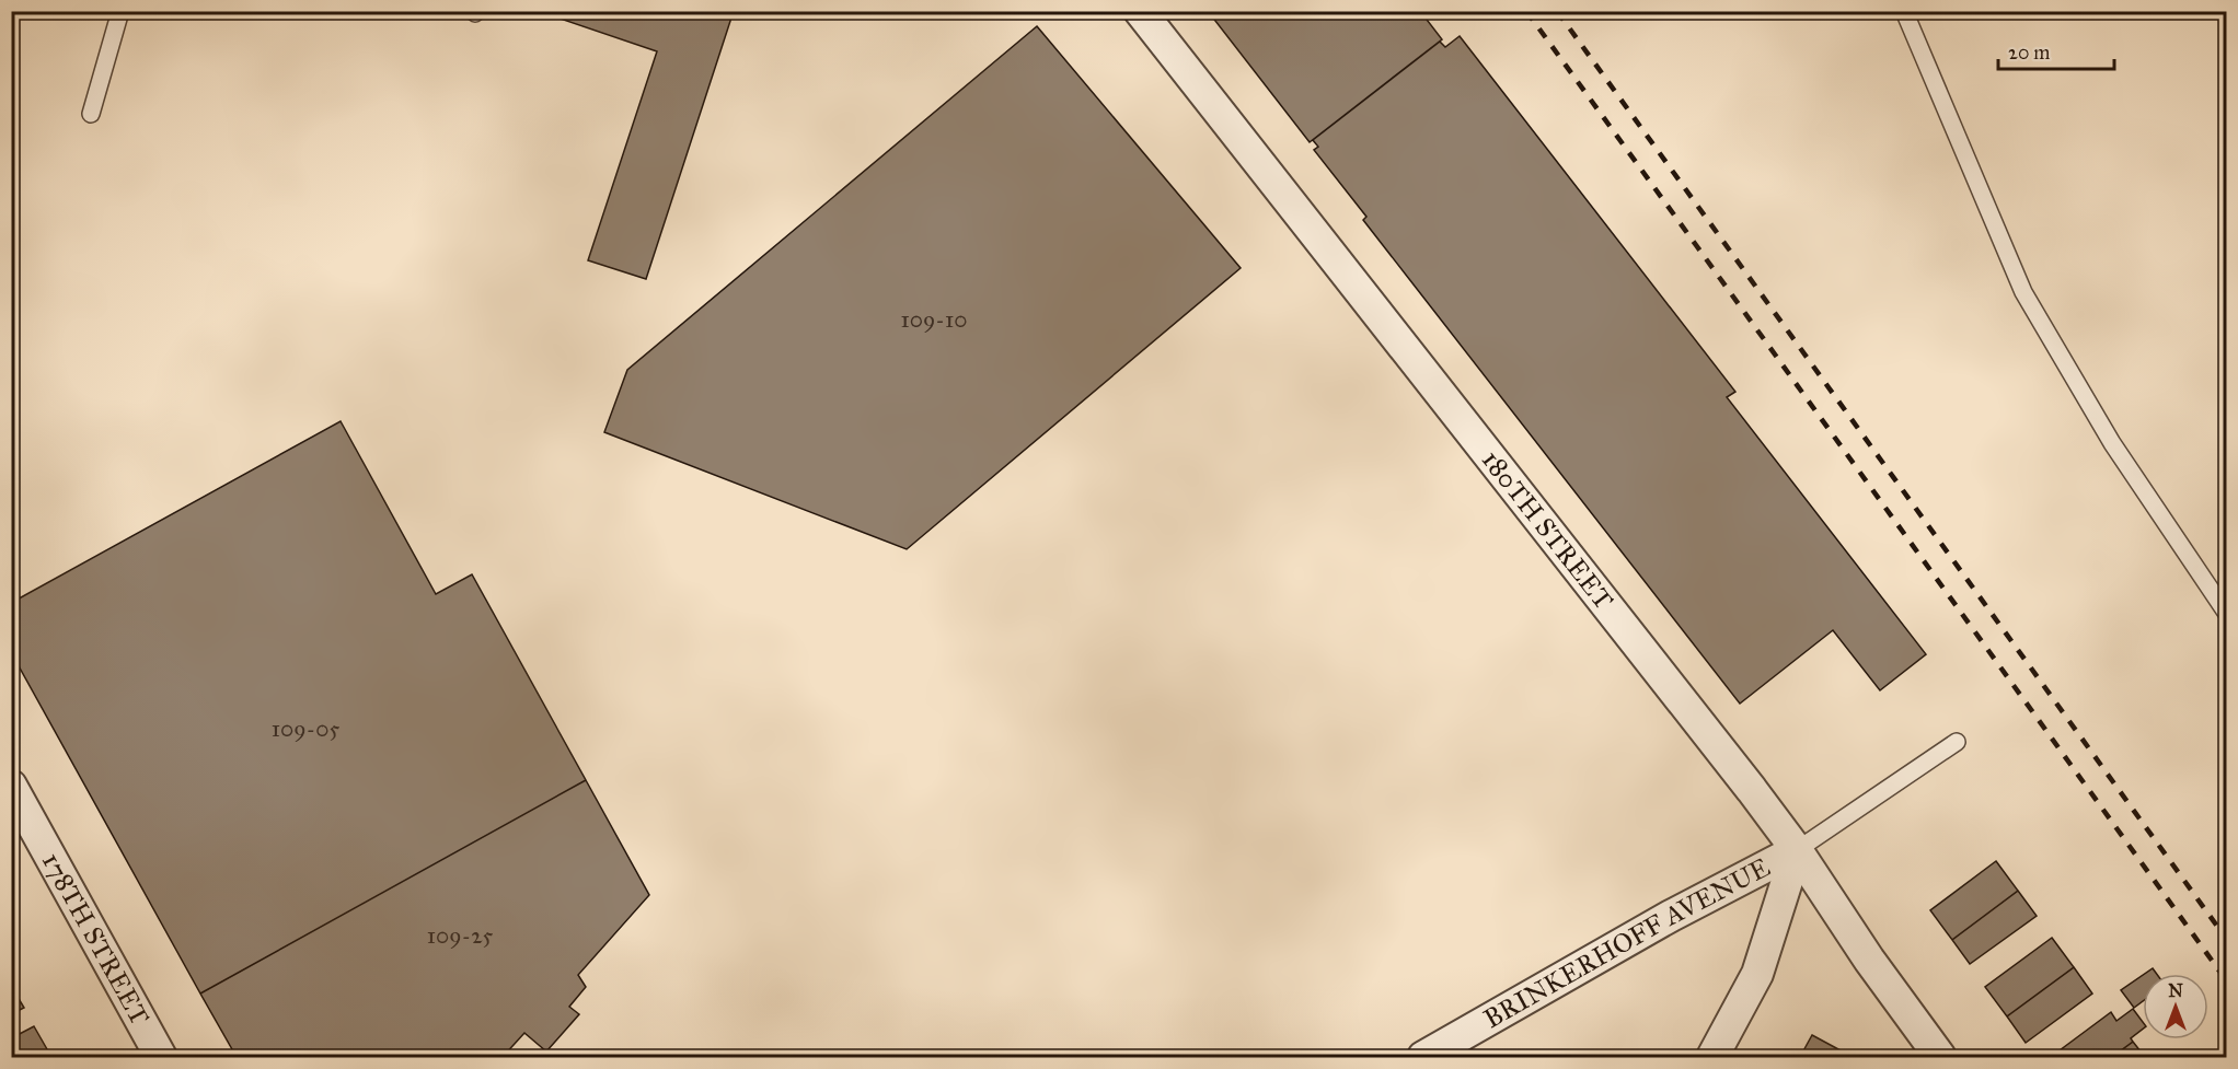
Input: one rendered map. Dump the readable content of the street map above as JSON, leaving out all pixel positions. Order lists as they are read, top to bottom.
{
  "streets": {
    "street": ["180TH STREET", "178TH STREET", "BRINKERHOFF AVENUE"]
  },
  "crossings": [
    ["180TH STREET", "BRINKERHOFF AVENUE"]
  ],
  "house_numbers": ["109-10", "109-05", "109-25"],
  "scale_bar": "20 m",
  "north": "top"
}
